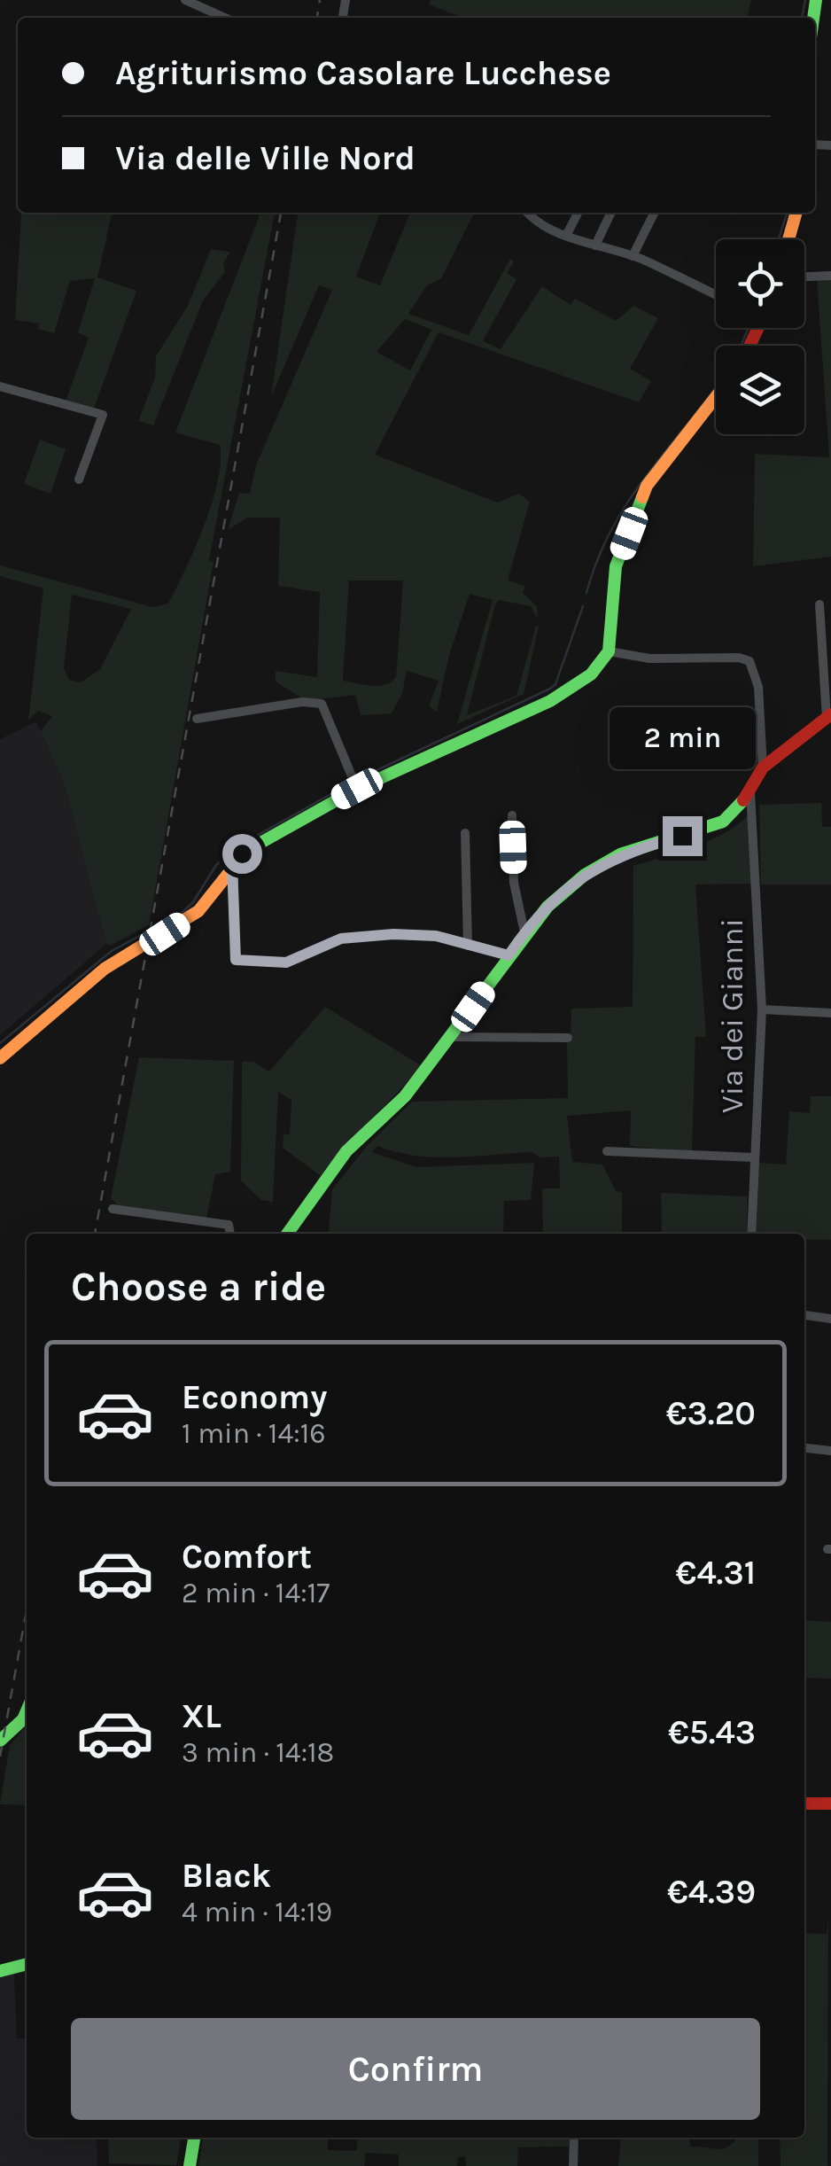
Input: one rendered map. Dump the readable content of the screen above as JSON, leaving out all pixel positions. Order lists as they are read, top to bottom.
{
  "streets": {
    "street": ["Via dei Gianni"]
  },
  "page": {
    "banner": ["Agriturismo Casolare Lucchese", "Via delle Ville Nord"],
    "bubble": "2 min",
    "heading": "Choose a ride",
    "list": [
      {
        "name": "Economy",
        "note": "1 min · 14:16",
        "value": "€3.20"
      },
      {
        "name": "Comfort",
        "note": "2 min · 14:17",
        "value": "€4.31"
      },
      {
        "name": "XL",
        "note": "3 min · 14:18",
        "value": "€5.43"
      },
      {
        "name": "Black",
        "note": "4 min · 14:19",
        "value": "€4.39"
      }
    ],
    "buttons": "Confirm"
  }
}
